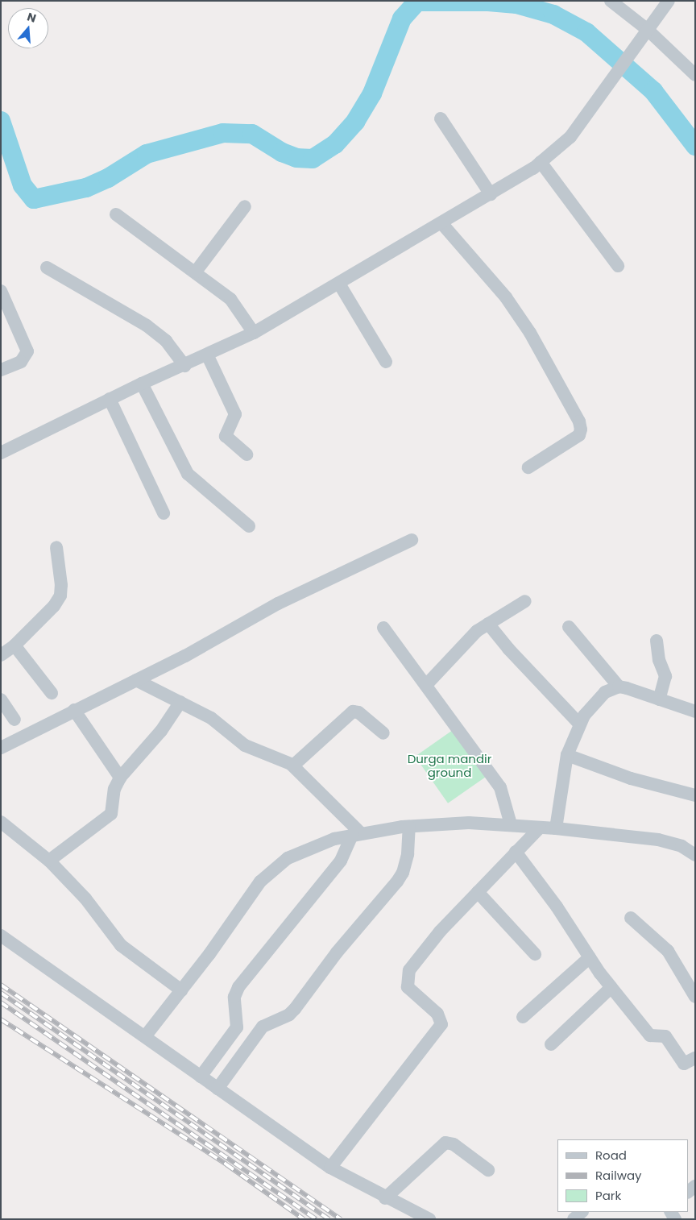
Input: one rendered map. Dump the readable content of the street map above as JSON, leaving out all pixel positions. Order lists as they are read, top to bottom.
{
  "parks": ["Durga mandir ground"],
  "legend": ["Road", "Railway", "Park"],
  "north": "top"
}
